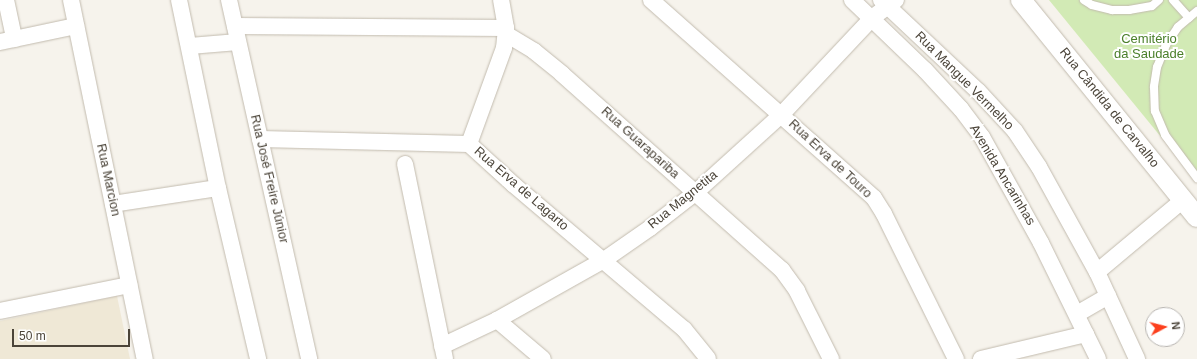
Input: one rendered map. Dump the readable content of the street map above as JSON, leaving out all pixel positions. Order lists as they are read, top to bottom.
{
  "streets": {
    "street": [
      "Rua Mangue Vermelho",
      "Rua Cândida de Carvalho",
      "Rua Guarapariba",
      "Rua Erva de Touro",
      "Avenida Ancarinhas",
      "Rua José Freire Júnior",
      "Rua Marcion",
      "Rua Erva de Lagarto",
      "Rua Magnetita"
    ]
  },
  "crossings": [
    ["Rua Mangue Vermelho", "Rua Magnetita"],
    ["Rua Guarapariba", "Rua Magnetita"],
    ["Rua Erva de Touro", "Rua Magnetita"],
    ["Avenida Ancarinhas", "Rua Magnetita"],
    ["Rua José Freire Júnior", "Rua Erva de Lagarto"],
    ["Rua Erva de Lagarto", "Rua Magnetita"]
  ],
  "parks": ["Cemitério da Saudade"],
  "scale_bar": "50 m",
  "north": "right"
}
